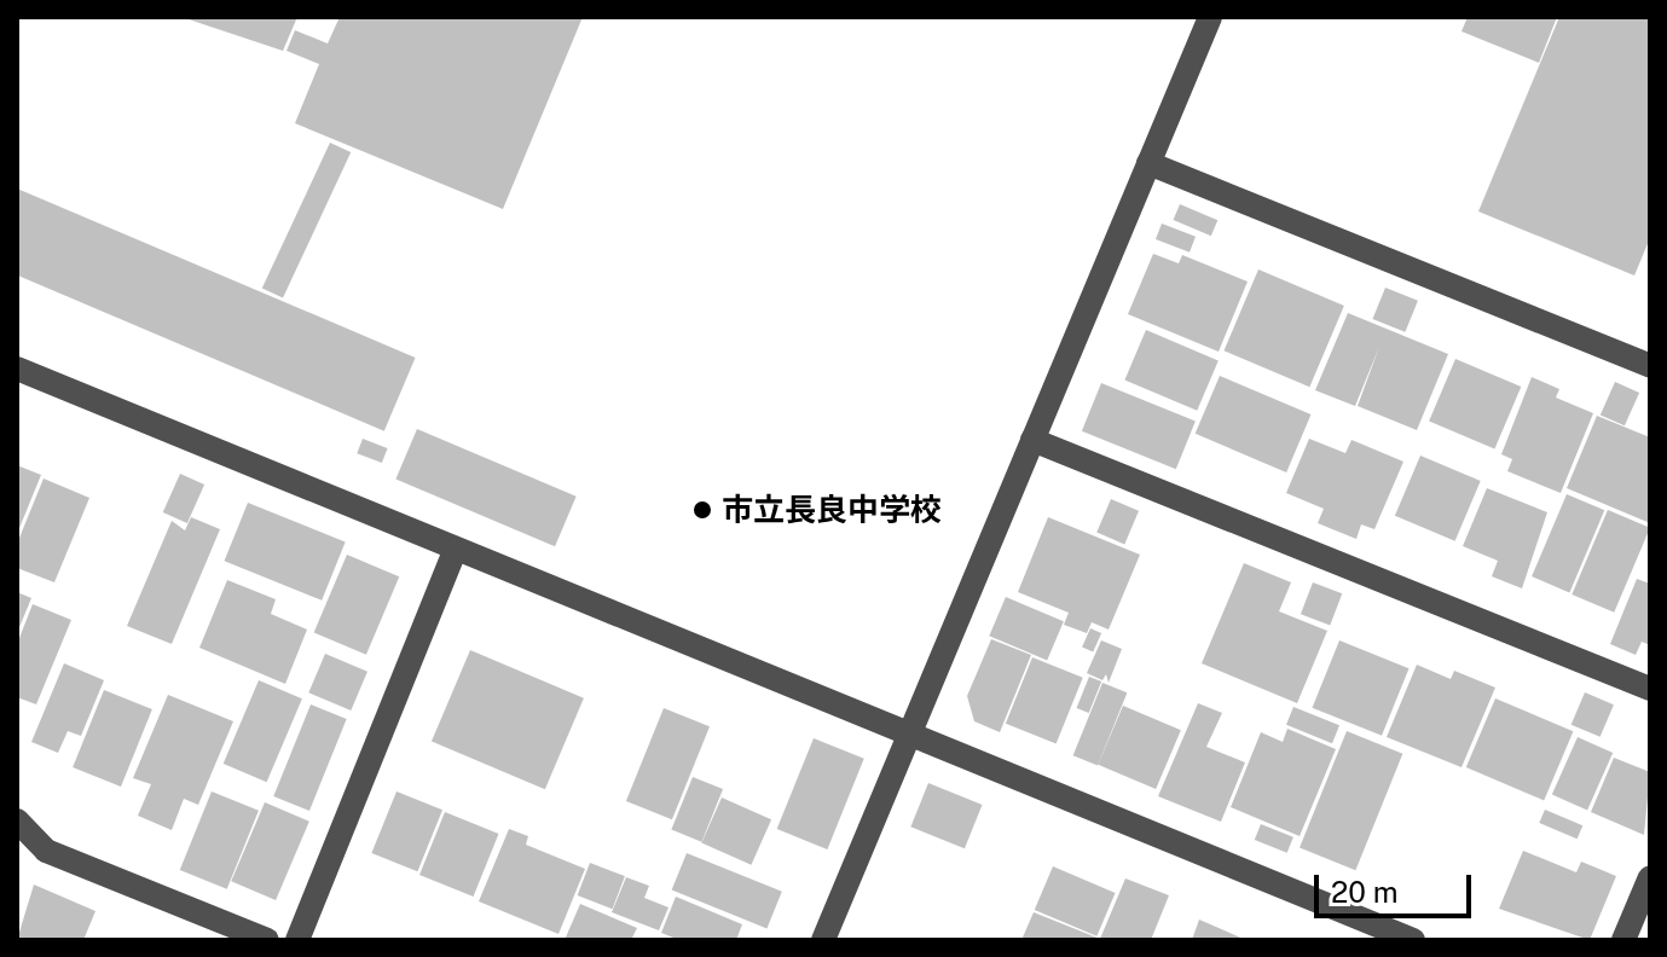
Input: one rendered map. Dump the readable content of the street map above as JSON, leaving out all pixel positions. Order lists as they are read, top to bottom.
{
  "places": ["市立長良中学校"],
  "scale_bar": "20 m"
}
